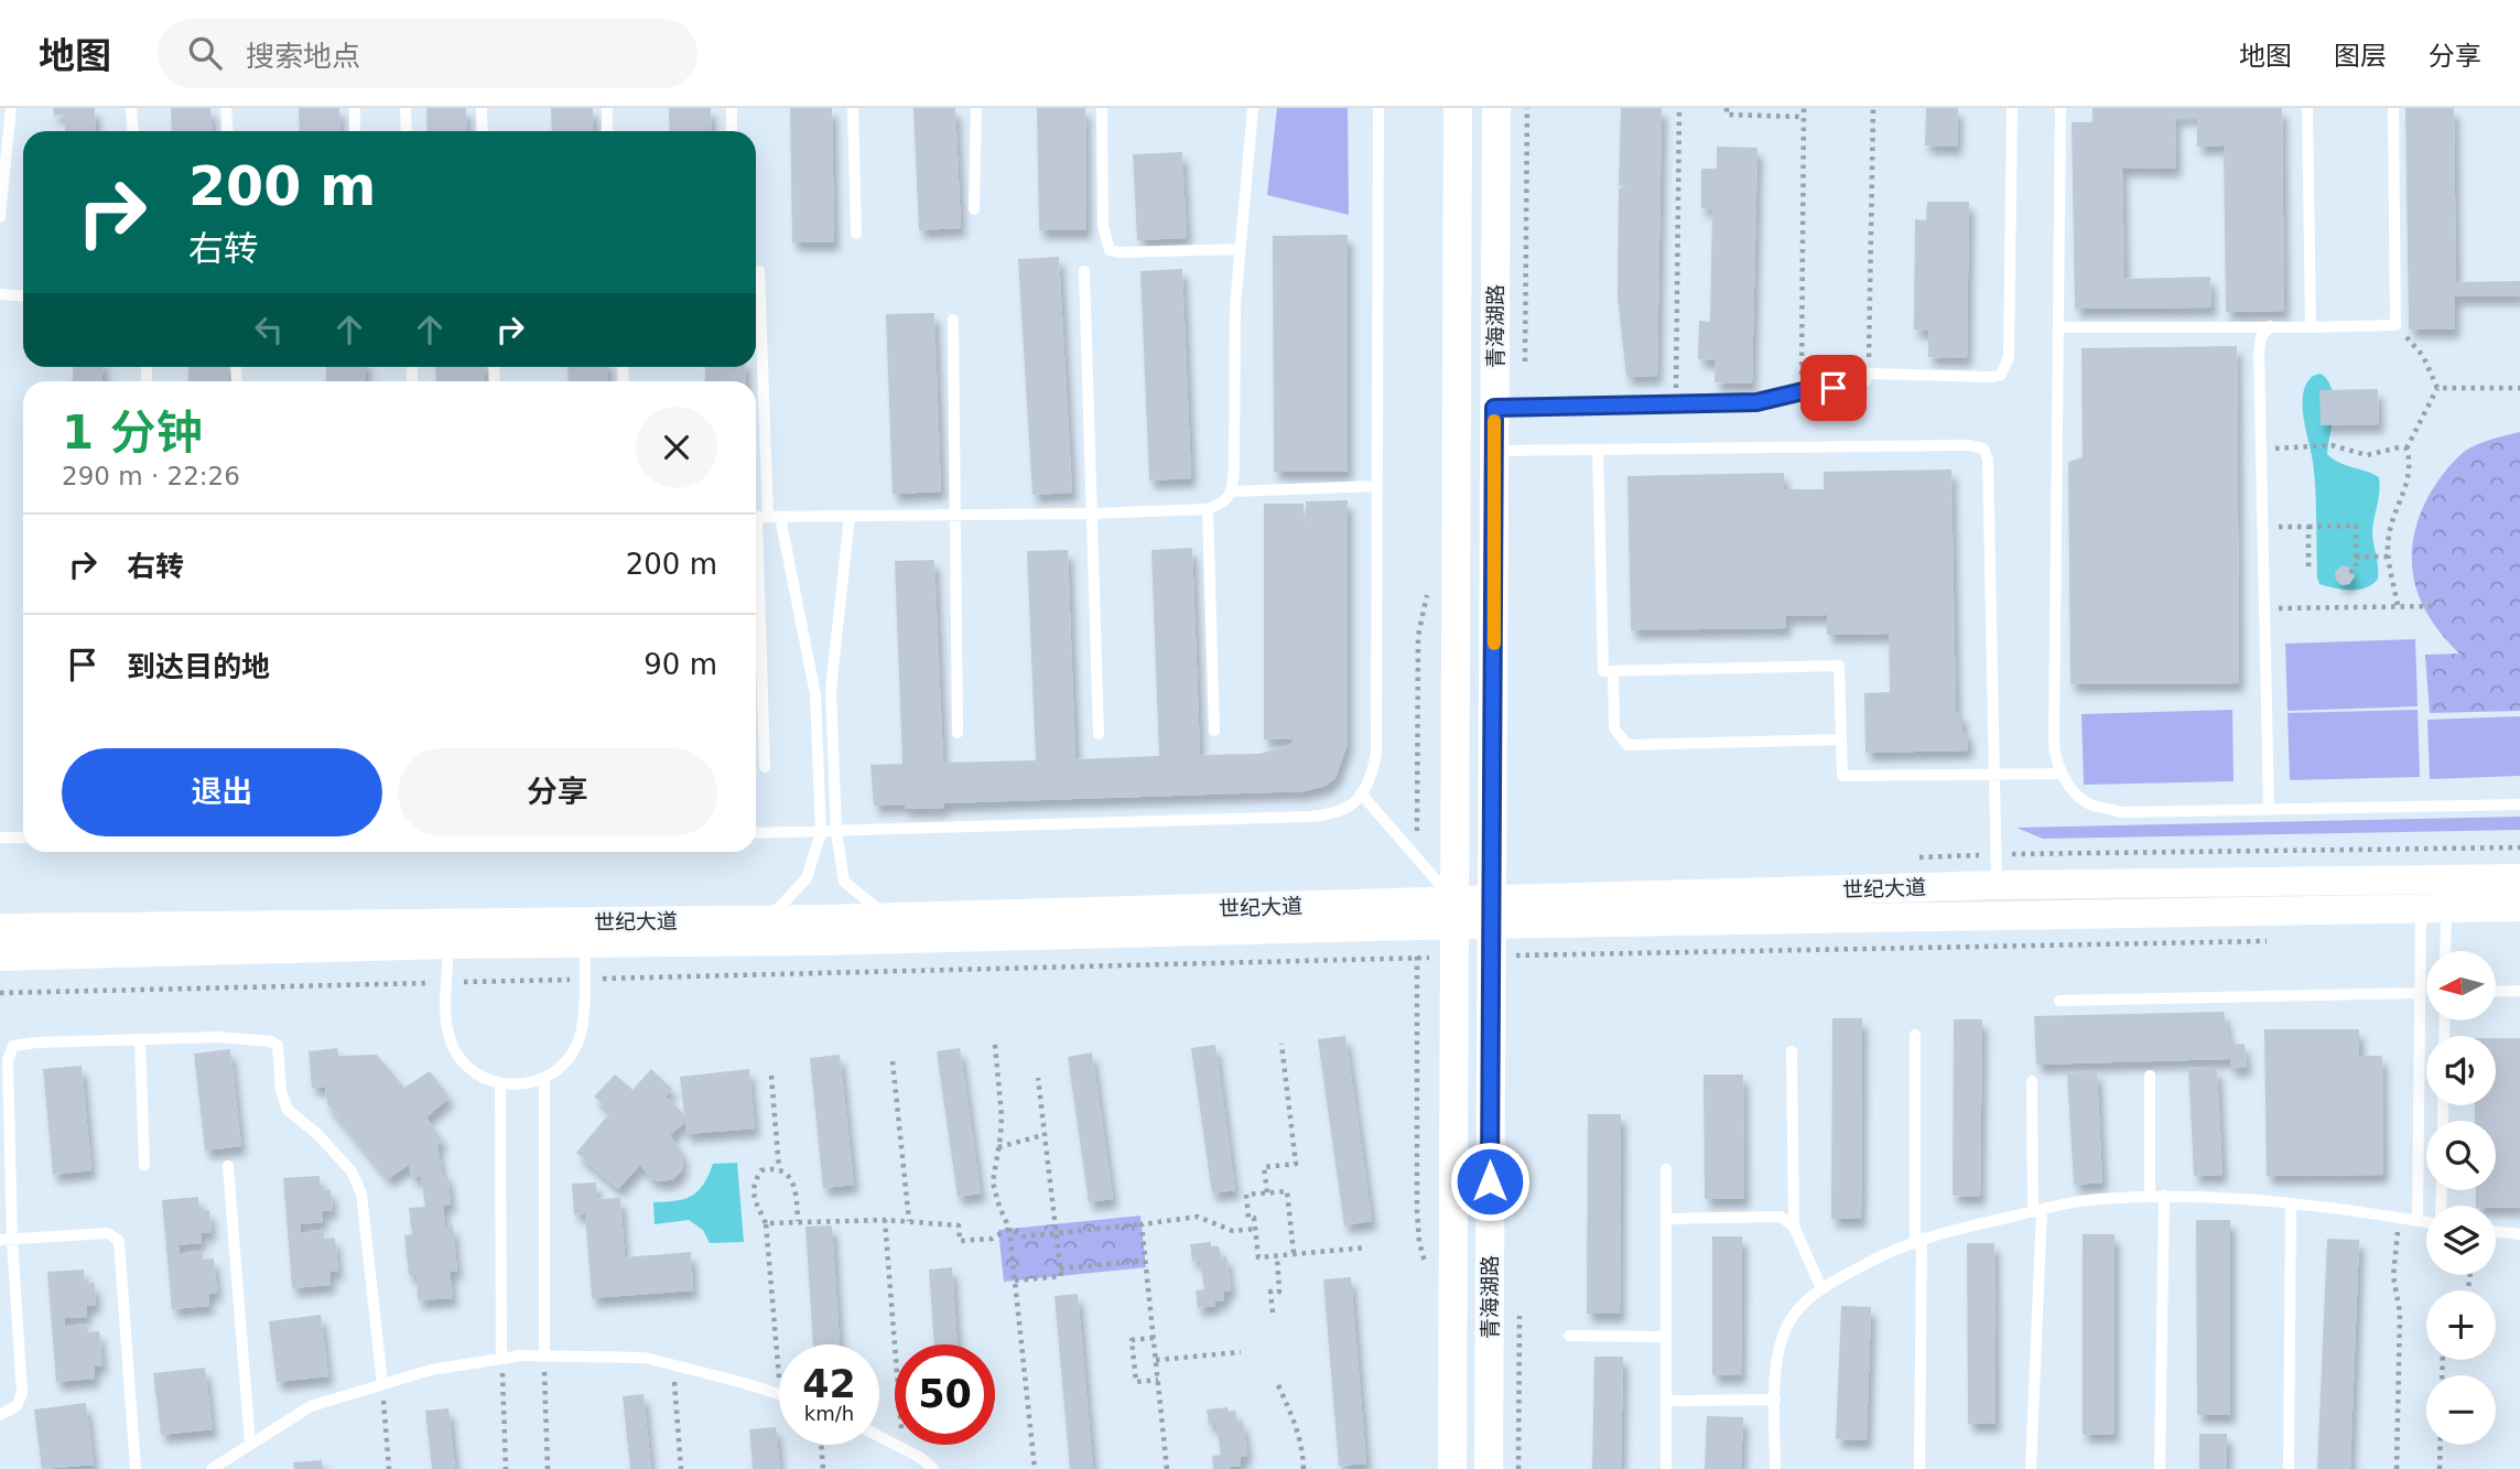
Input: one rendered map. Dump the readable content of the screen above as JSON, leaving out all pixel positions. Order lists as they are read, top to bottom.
{
  "streets": {
    "street": ["青海湖路", "世纪大道"]
  },
  "crossings": [
    ["青海湖路", "世纪大道"]
  ],
  "north": "left",
  "page": {
    "header": "地图",
    "search": "搜索地点",
    "nav": ["地图", "图层", "分享"],
    "turn": ["200 m", "右转"],
    "heading": ["1 分钟", "290 m · 22:26"],
    "list": [
      {
        "name": "右转",
        "value": "200 m"
      },
      {
        "name": "到达目的地",
        "value": "90 m"
      }
    ],
    "buttons": ["退出", "分享"],
    "map_buttons": ["+", "−"],
    "speed": "42 km/h",
    "limit": "50"
  }
}
